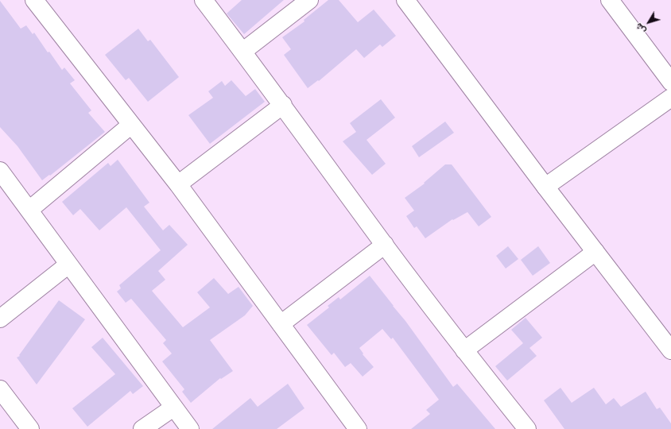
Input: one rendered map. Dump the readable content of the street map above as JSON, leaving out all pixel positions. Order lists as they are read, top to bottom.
{
  "north": "bottom left"
}
